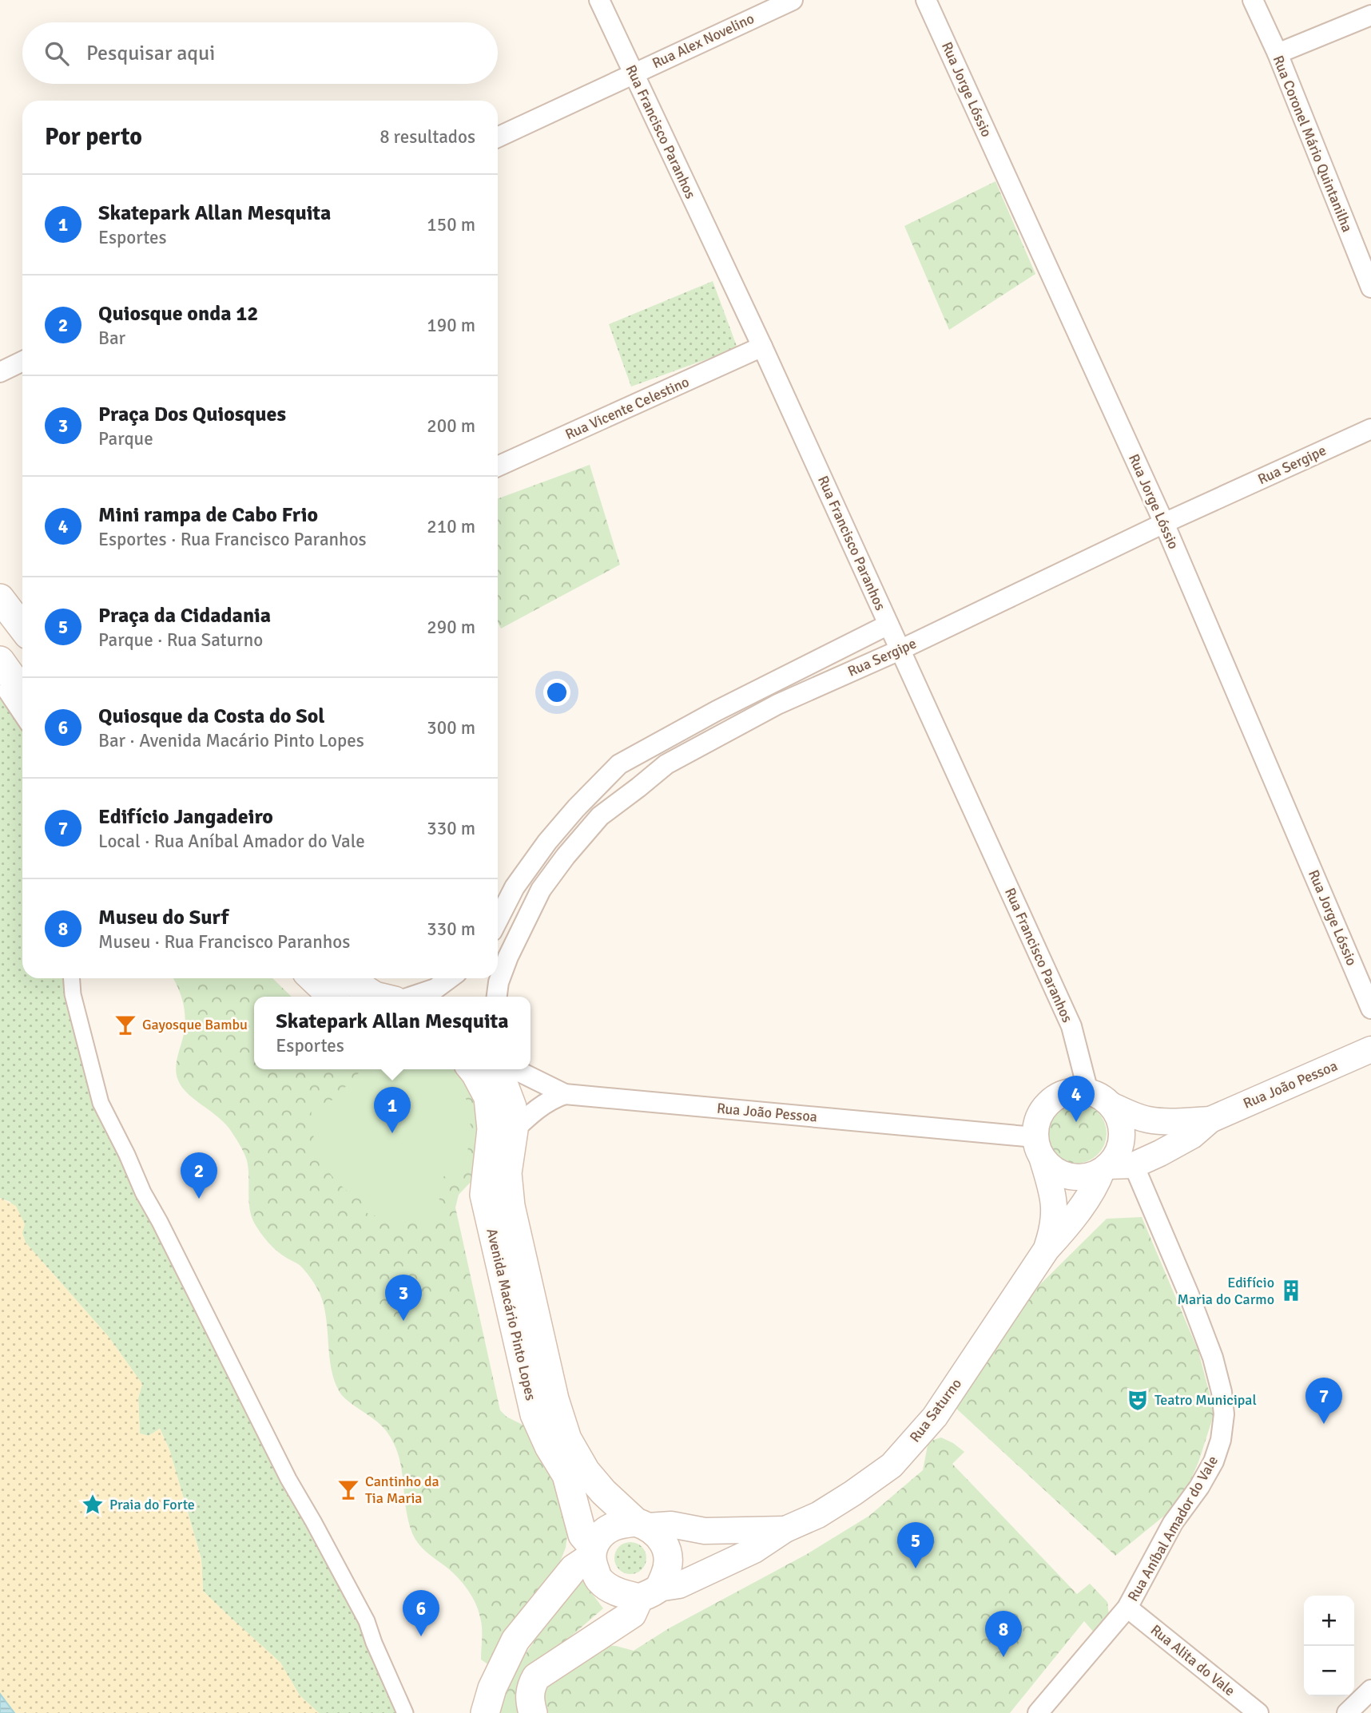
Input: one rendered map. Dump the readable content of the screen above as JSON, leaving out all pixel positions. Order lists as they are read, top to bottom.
{
  "streets": {
    "main road": ["Avenida Macário Pinto Lopes"],
    "street": [
      "Rua Alex Novelino",
      "Rua Jorge Lóssio",
      "Rua Francisco Paranhos",
      "Rua Coronel Mário Quintanilha",
      "Rua Vicente Celestino",
      "Rua Sergipe",
      "Rua João Pessoa",
      "Rua Saturno",
      "Rua Aníbal Amador do Vale",
      "Rua Alita do Vale"
    ]
  },
  "crossings": [
    ["Rua Alex Novelino", "Rua Francisco Paranhos"],
    ["Rua Jorge Lóssio", "Rua Sergipe"],
    ["Rua Francisco Paranhos", "Rua Vicente Celestino"],
    ["Rua Francisco Paranhos", "Rua Sergipe"],
    ["Rua Francisco Paranhos", "Rua João Pessoa"],
    ["Rua Francisco Paranhos", "Rua Saturno"],
    ["Rua João Pessoa", "Rua Saturno"],
    ["Rua João Pessoa", "Rua Aníbal Amador do Vale"],
    ["Avenida Macário Pinto Lopes", "Rua Saturno"],
    ["Rua Aníbal Amador do Vale", "Rua Alita do Vale"]
  ],
  "places": {
    "bar": ["Gayosque Bambu", "Cantinho da Tia Maria"],
    "building": ["Edifício Maria do Carmo"],
    "theatre": ["Teatro Municipal"],
    "place": ["Praia do Forte"]
  },
  "page": {
    "search": "Pesquisar aqui",
    "heading": ["Por perto", "8 resultados"],
    "list": [
      {
        "mark": "1",
        "name": "Skatepark Allan Mesquita",
        "note": "Esportes",
        "value": "150 m"
      },
      {
        "mark": "2",
        "name": "Quiosque onda 12",
        "note": "Bar",
        "value": "190 m"
      },
      {
        "mark": "3",
        "name": "Praça Dos Quiosques",
        "note": "Parque",
        "value": "200 m"
      },
      {
        "mark": "4",
        "name": "Mini rampa de Cabo Frio",
        "note": "Esportes · Rua Francisco Paranhos",
        "value": "210 m"
      },
      {
        "mark": "5",
        "name": "Praça da Cidadania",
        "note": "Parque · Rua Saturno",
        "value": "290 m"
      },
      {
        "mark": "6",
        "name": "Quiosque da Costa do Sol",
        "note": "Bar · Avenida Macário Pinto Lopes",
        "value": "300 m"
      },
      {
        "mark": "7",
        "name": "Edifício Jangadeiro",
        "note": "Local · Rua Aníbal Amador do Vale",
        "value": "330 m"
      },
      {
        "mark": "8",
        "name": "Museu do Surf",
        "note": "Museu · Rua Francisco Paranhos",
        "value": "330 m"
      }
    ],
    "popup": ["Skatepark Allan Mesquita", "Esportes"],
    "pins": [
      "4",
      "1",
      "2",
      "3",
      "7",
      "5",
      "6",
      "8"
    ],
    "map_buttons": ["+", "−"]
  }
}
